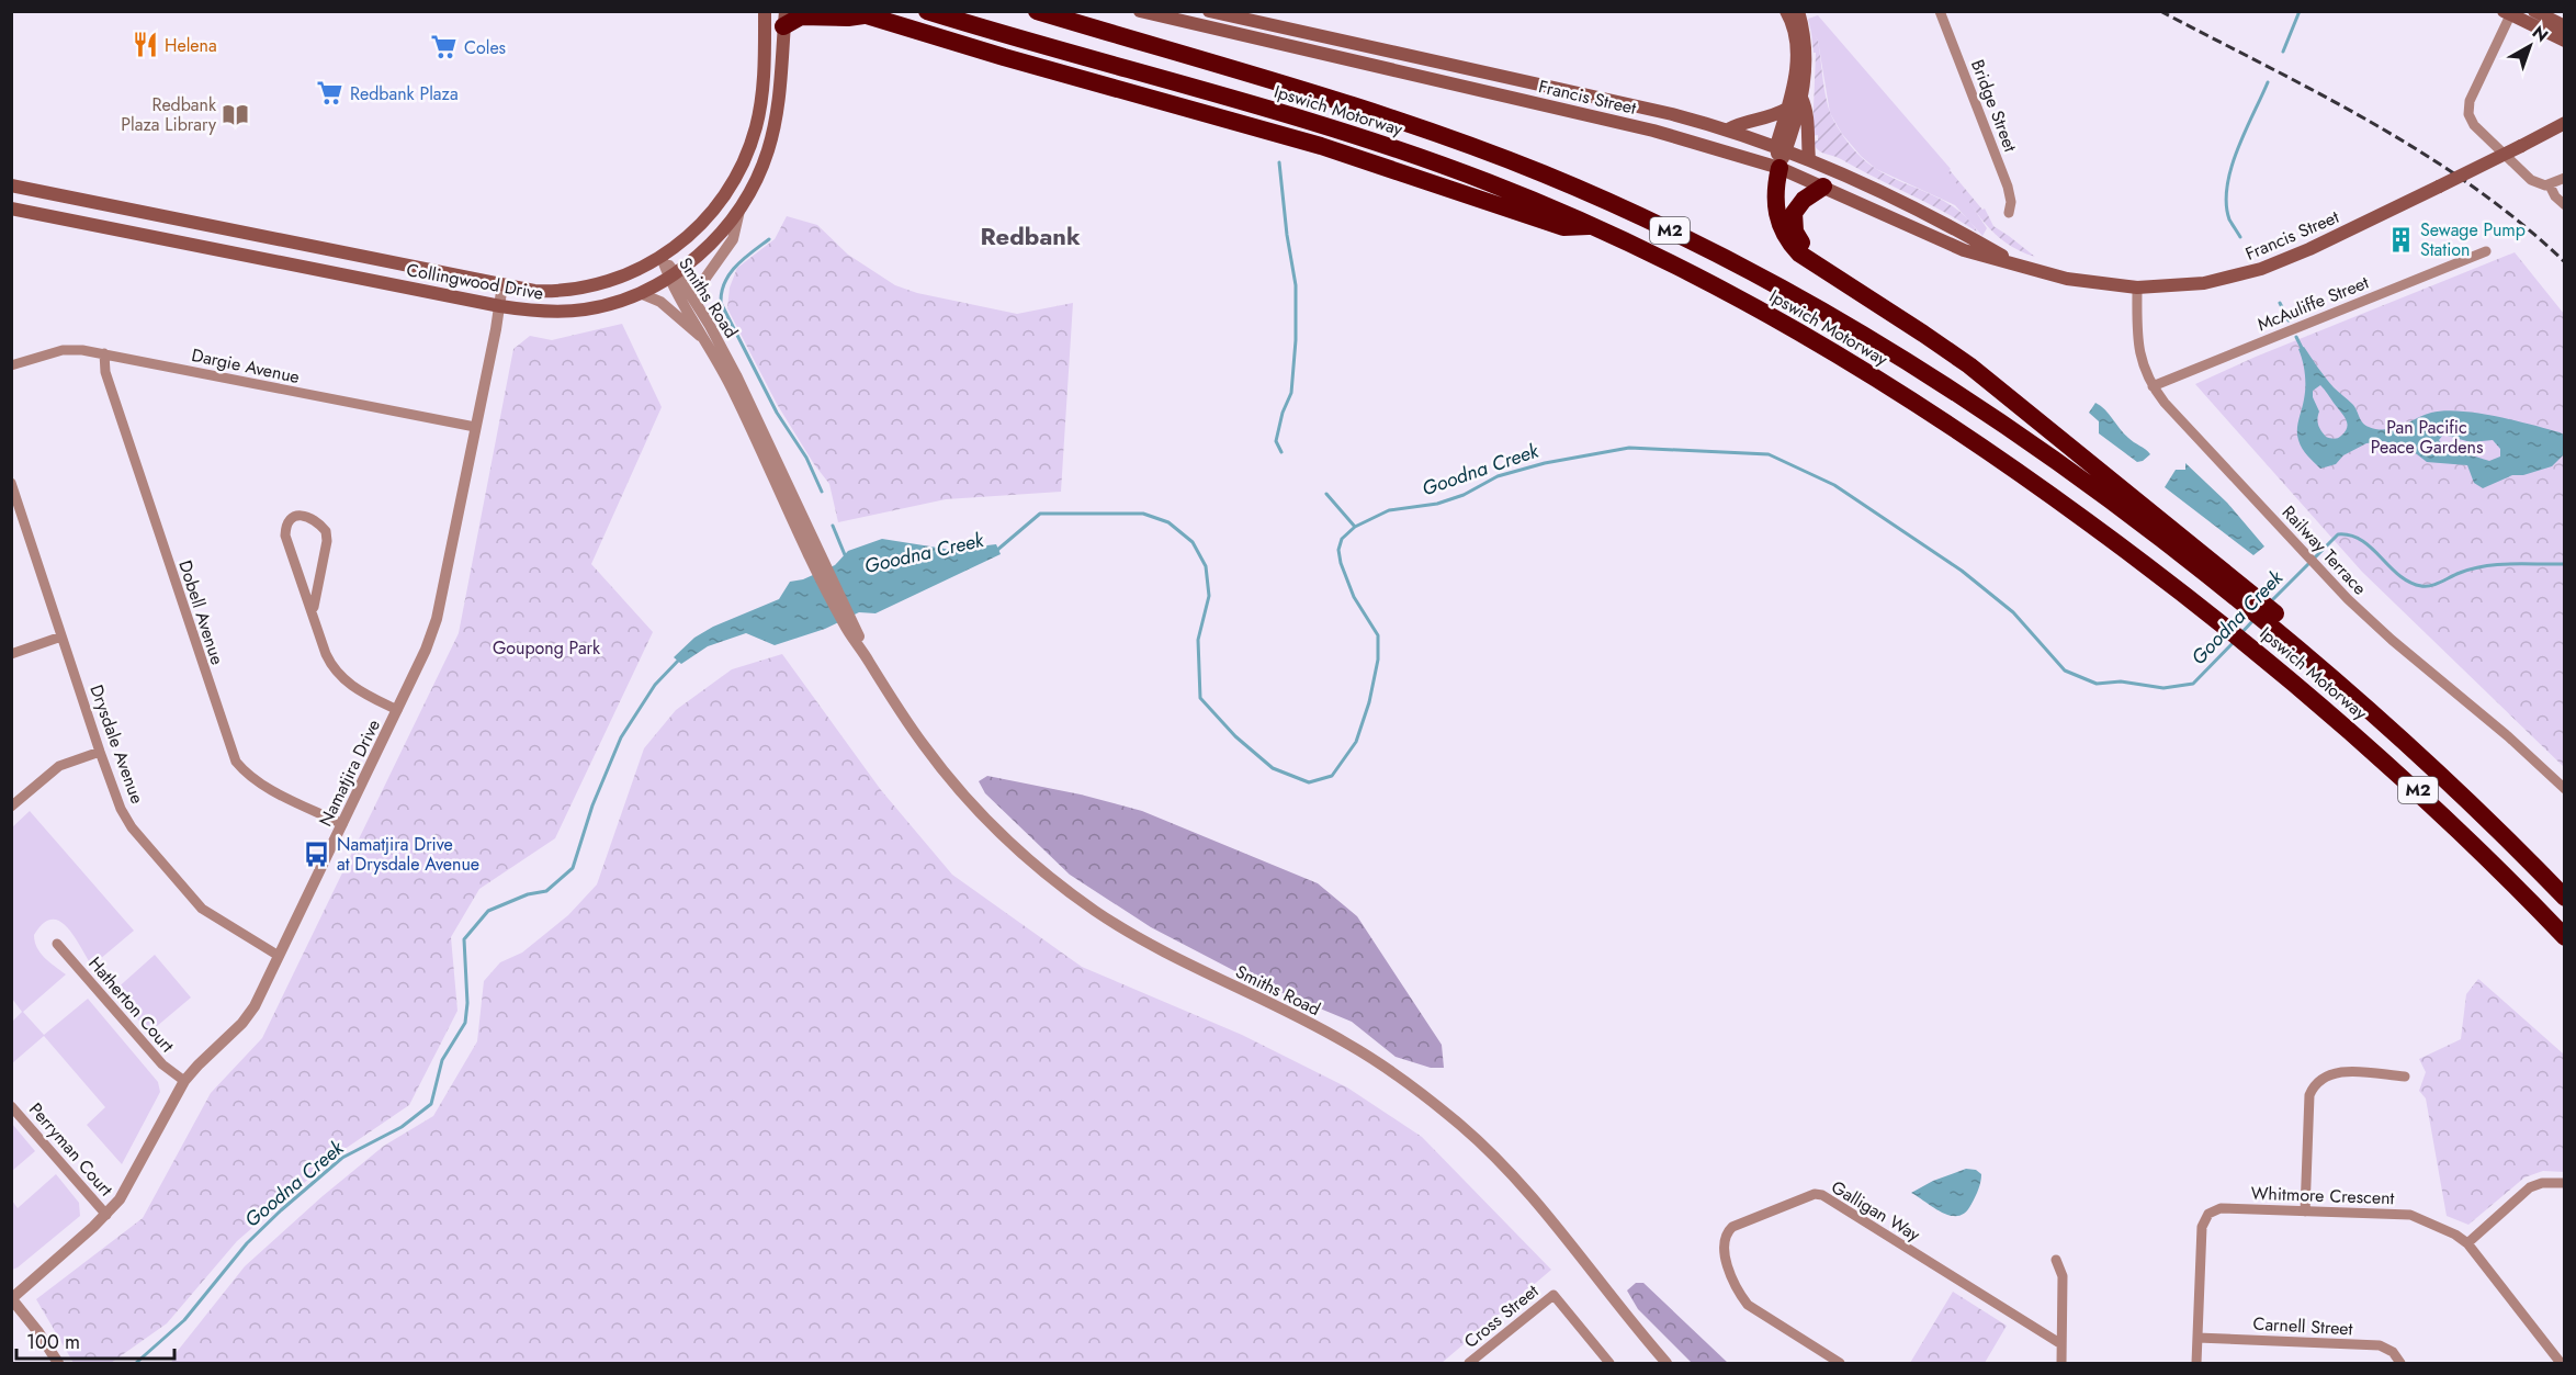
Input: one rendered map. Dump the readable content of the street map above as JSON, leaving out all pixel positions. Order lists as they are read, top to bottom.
{
  "streets": {
    "highway": ["Ipswich Motorway", "M2"],
    "main road": ["Francis Street", "Collingwood Drive"],
    "street": [
      "Bridge Street",
      "Smiths Road",
      "McAuliffe Street",
      "Dargie Avenue",
      "Railway Terrace",
      "Dobell Avenue",
      "Drysdale Avenue",
      "Namatjira Drive",
      "Hatherton Court",
      "Perryman Court",
      "Whitmore Crescent",
      "Galligan Way",
      "Cross Street",
      "Carnell Street"
    ]
  },
  "crossings": [
    ["Francis Street", "Railway Terrace"],
    ["Collingwood Drive", "Smiths Road"],
    ["Collingwood Drive", "Namatjira Drive"],
    ["McAuliffe Street", "Railway Terrace"],
    ["Dargie Avenue", "Dobell Avenue"],
    ["Dargie Avenue", "Namatjira Drive"],
    ["Dobell Avenue", "Namatjira Drive"],
    ["Drysdale Avenue", "Namatjira Drive"],
    ["Namatjira Drive", "Hatherton Court"],
    ["Namatjira Drive", "Perryman Court"],
    ["Whitmore Crescent", "Carnell Street"]
  ],
  "districts": ["Redbank"],
  "water": ["Goodna Creek"],
  "parks": ["Pan Pacific Peace Gardens", "Goupong Park"],
  "places": {
    "restaurant": ["Helena"],
    "supermarket": ["Coles", "Redbank Plaza"],
    "library": ["Redbank Plaza Library"],
    "building": ["Sewage Pump Station"],
    "bus stop": ["Namatjira Drive at Drysdale Avenue"]
  },
  "scale_bar": "100 m",
  "north": "top right"
}
